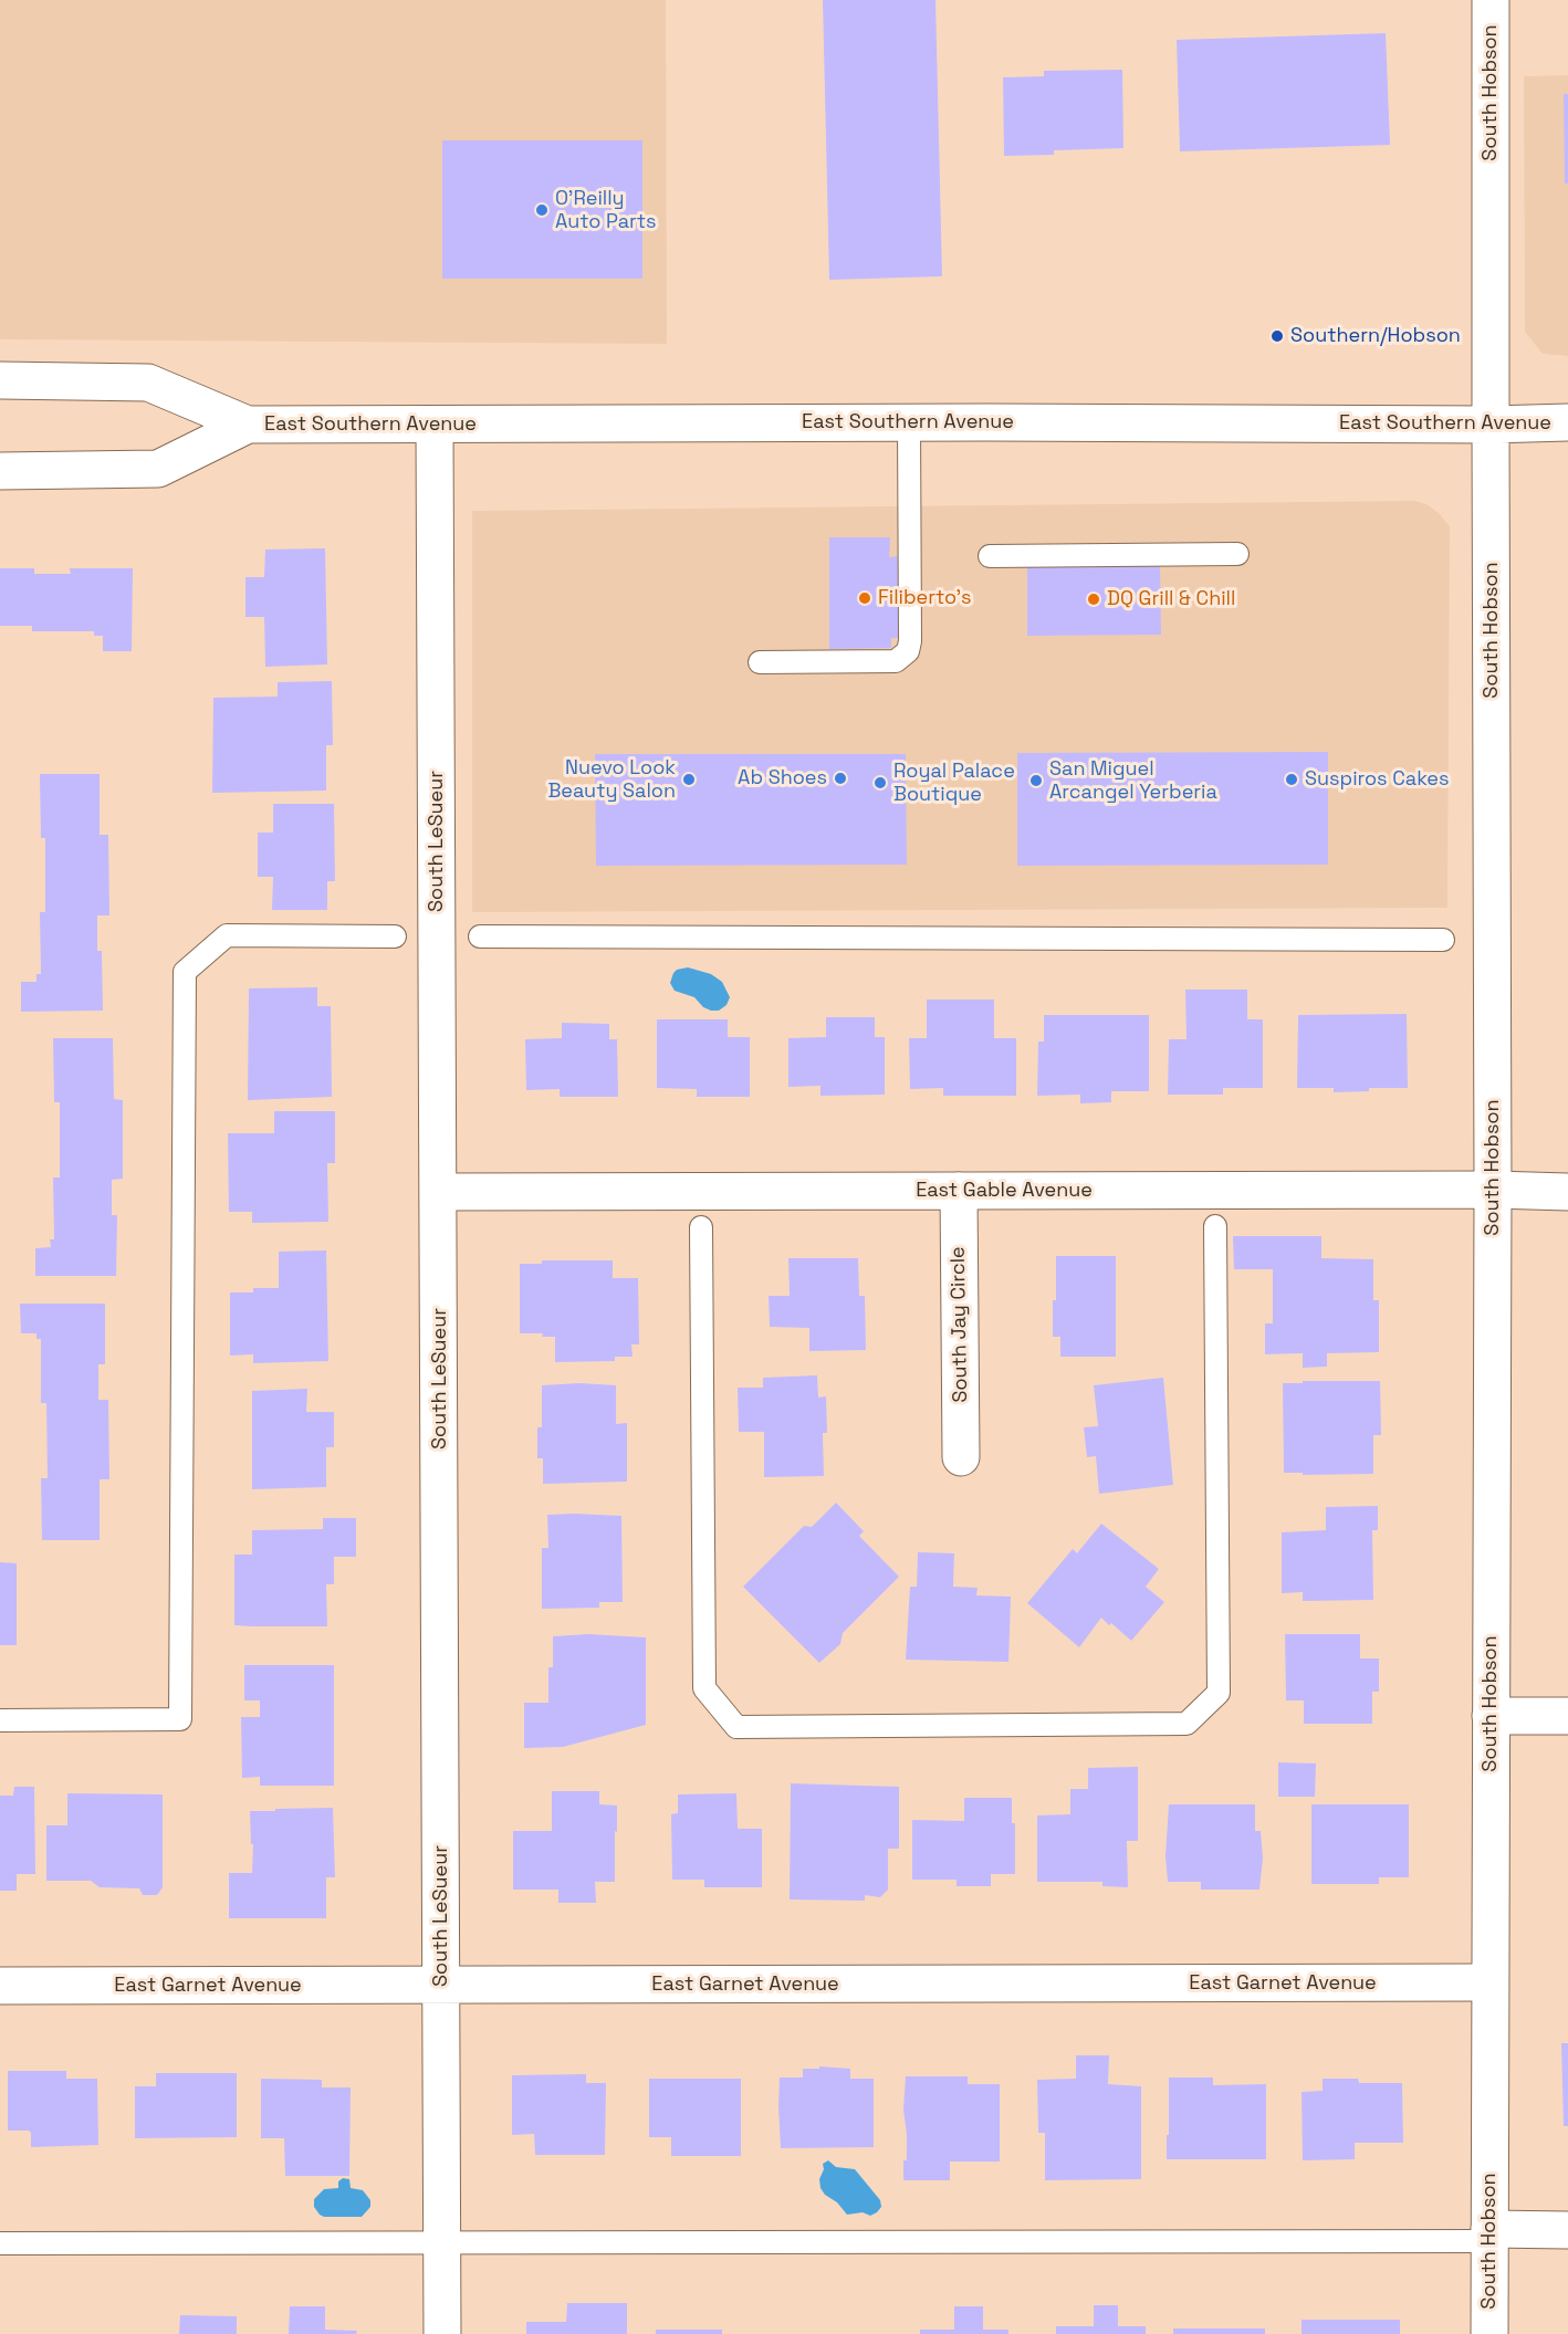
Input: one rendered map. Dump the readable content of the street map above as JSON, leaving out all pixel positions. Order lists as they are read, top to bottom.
{
  "streets": {
    "street": [
      "South Hobson",
      "East Southern Avenue",
      "South LeSueur",
      "East Gable Avenue",
      "South Jay Circle",
      "East Garnet Avenue"
    ]
  },
  "crossings": [
    ["South Hobson", "East Southern Avenue"],
    ["South Hobson", "East Gable Avenue"],
    ["South Hobson", "East Garnet Avenue"],
    ["East Southern Avenue", "South LeSueur"],
    ["South LeSueur", "East Gable Avenue"],
    ["South LeSueur", "East Garnet Avenue"],
    ["East Gable Avenue", "South Jay Circle"]
  ],
  "places": [
    "O'Reilly Auto Parts",
    "Southern/Hobson",
    "Filiberto's",
    "DQ Grill & Chill",
    "Ab Shoes",
    "Nuevo Look Beauty Salon",
    "Suspiros Cakes",
    "San Miguel Arcangel Yerberia",
    "Royal Palace Boutique"
  ]
}
